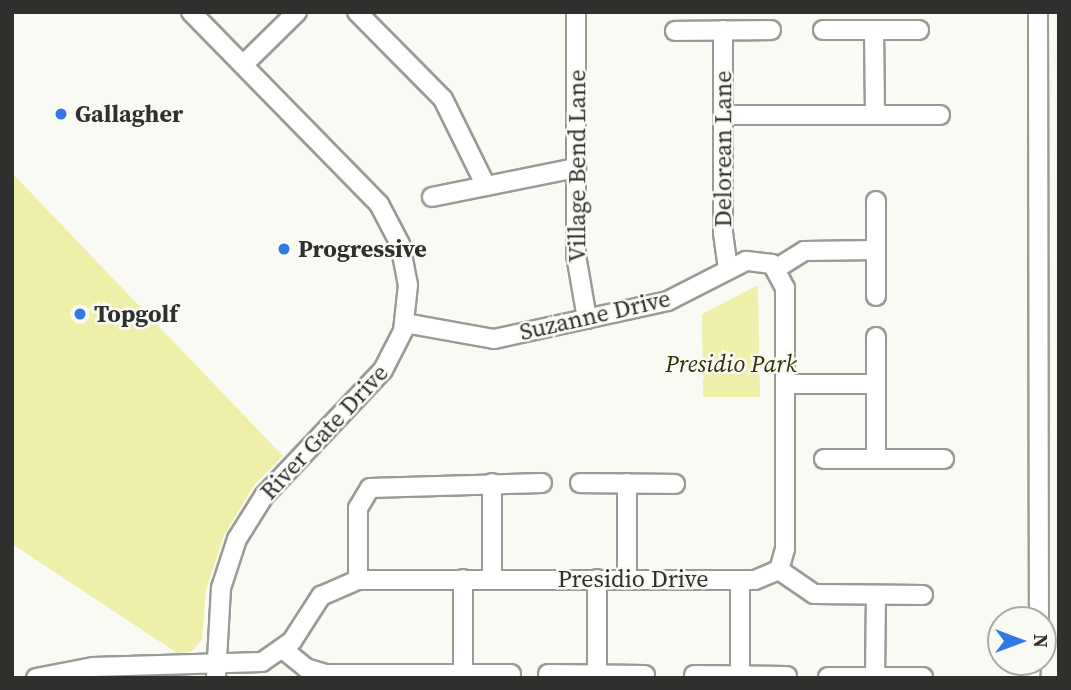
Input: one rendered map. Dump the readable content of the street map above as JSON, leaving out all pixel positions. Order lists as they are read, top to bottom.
{
  "streets": {
    "street": [
      "Delorean Lane",
      "Village Bend Lane",
      "Suzanne Drive",
      "River Gate Drive",
      "Presidio Drive"
    ]
  },
  "crossings": [
    ["Delorean Lane", "Suzanne Drive"],
    ["Village Bend Lane", "Suzanne Drive"],
    ["Suzanne Drive", "River Gate Drive"]
  ],
  "parks": ["Presidio Park"],
  "places": ["Gallagher", "Progressive", "Topgolf"],
  "north": "right"
}
